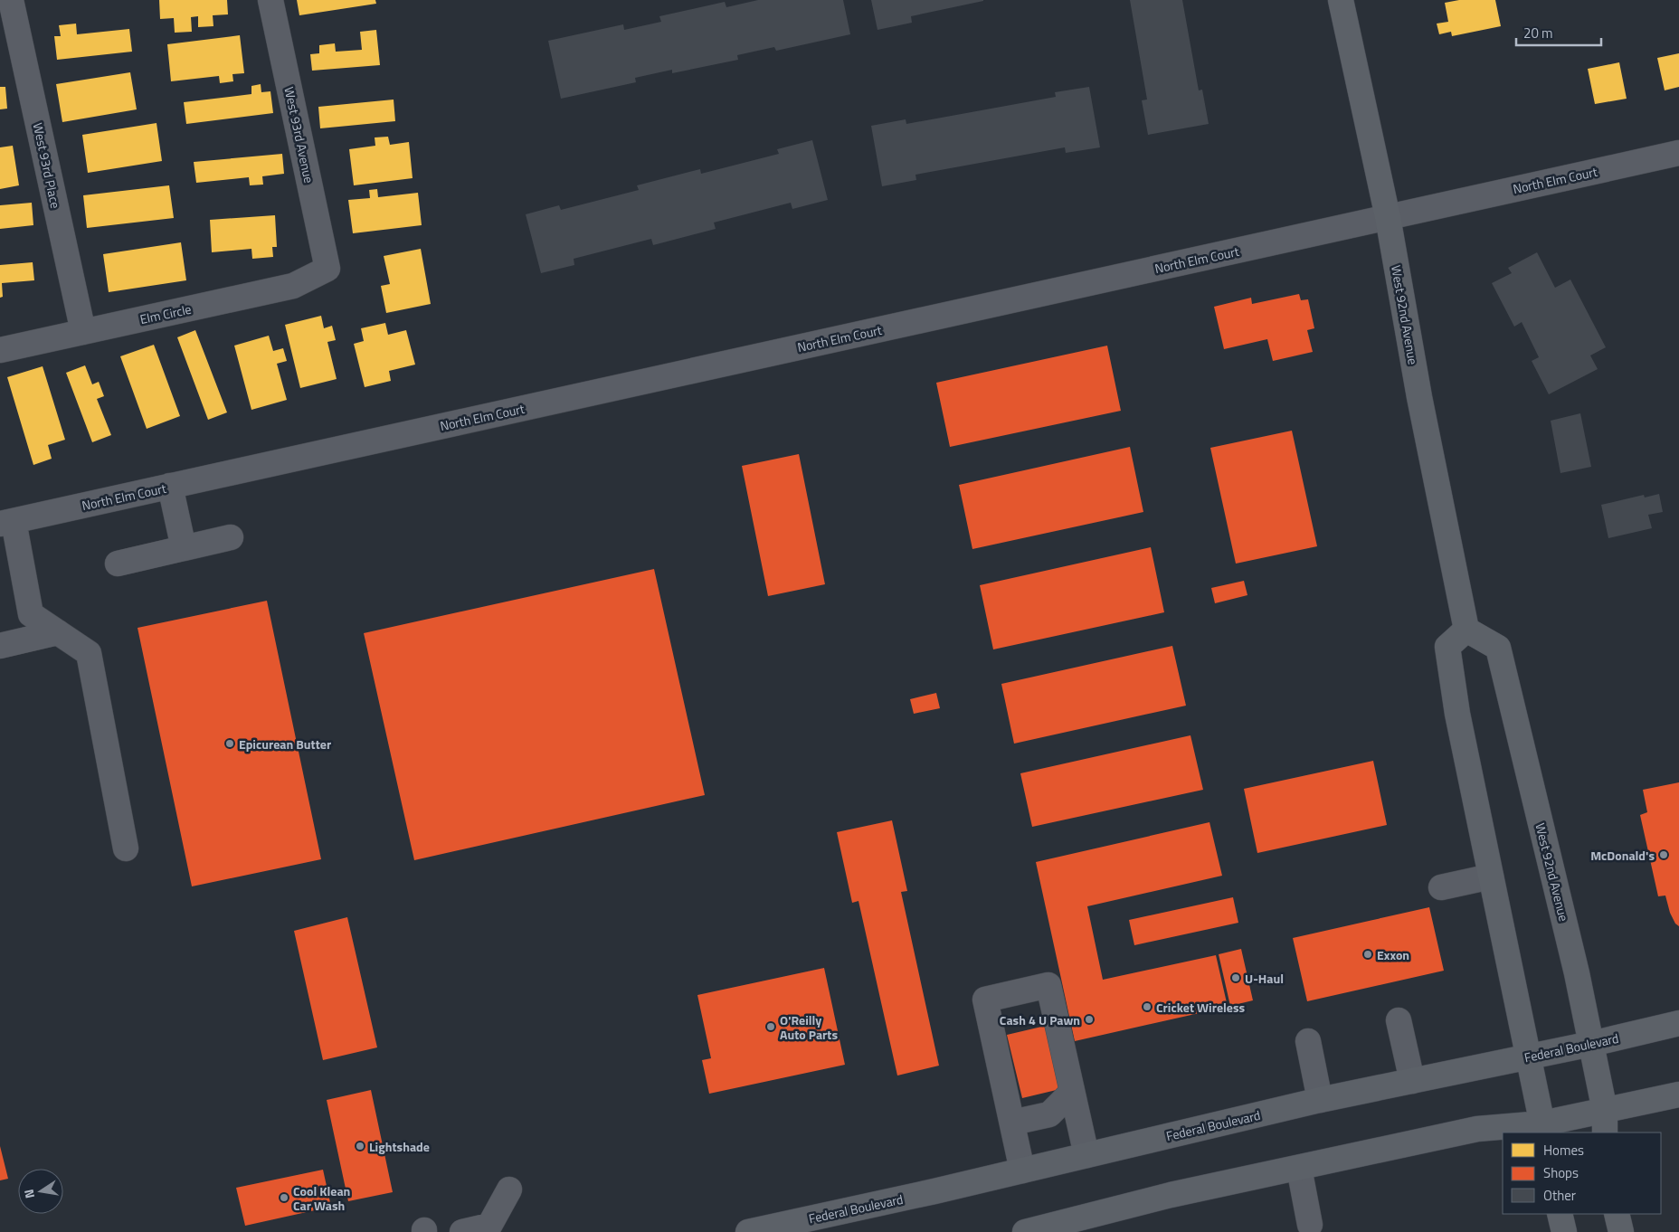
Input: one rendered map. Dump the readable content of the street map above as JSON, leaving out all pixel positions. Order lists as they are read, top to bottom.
{
  "streets": {
    "main road": ["West 92nd Avenue", "Federal Boulevard"],
    "street": [
      "West 93rd Avenue",
      "West 93rd Place",
      "North Elm Court",
      "Elm Circle"
    ]
  },
  "crossings": [
    ["West 93rd Avenue", "Elm Circle"],
    ["West 93rd Place", "Elm Circle"],
    ["North Elm Court", "West 92nd Avenue"],
    ["West 92nd Avenue", "Federal Boulevard"]
  ],
  "places": [
    "Epicurean Butter",
    "McDonald's",
    "Exxon",
    "U-Haul",
    "Cricket Wireless",
    "Cash 4 U Pawn",
    "O'Reilly Auto Parts",
    "Lightshade",
    "Cool Klean Car Wash"
  ],
  "legend": ["Homes", "Shops", "Other"],
  "scale_bar": "20 m",
  "north": "left"
}
